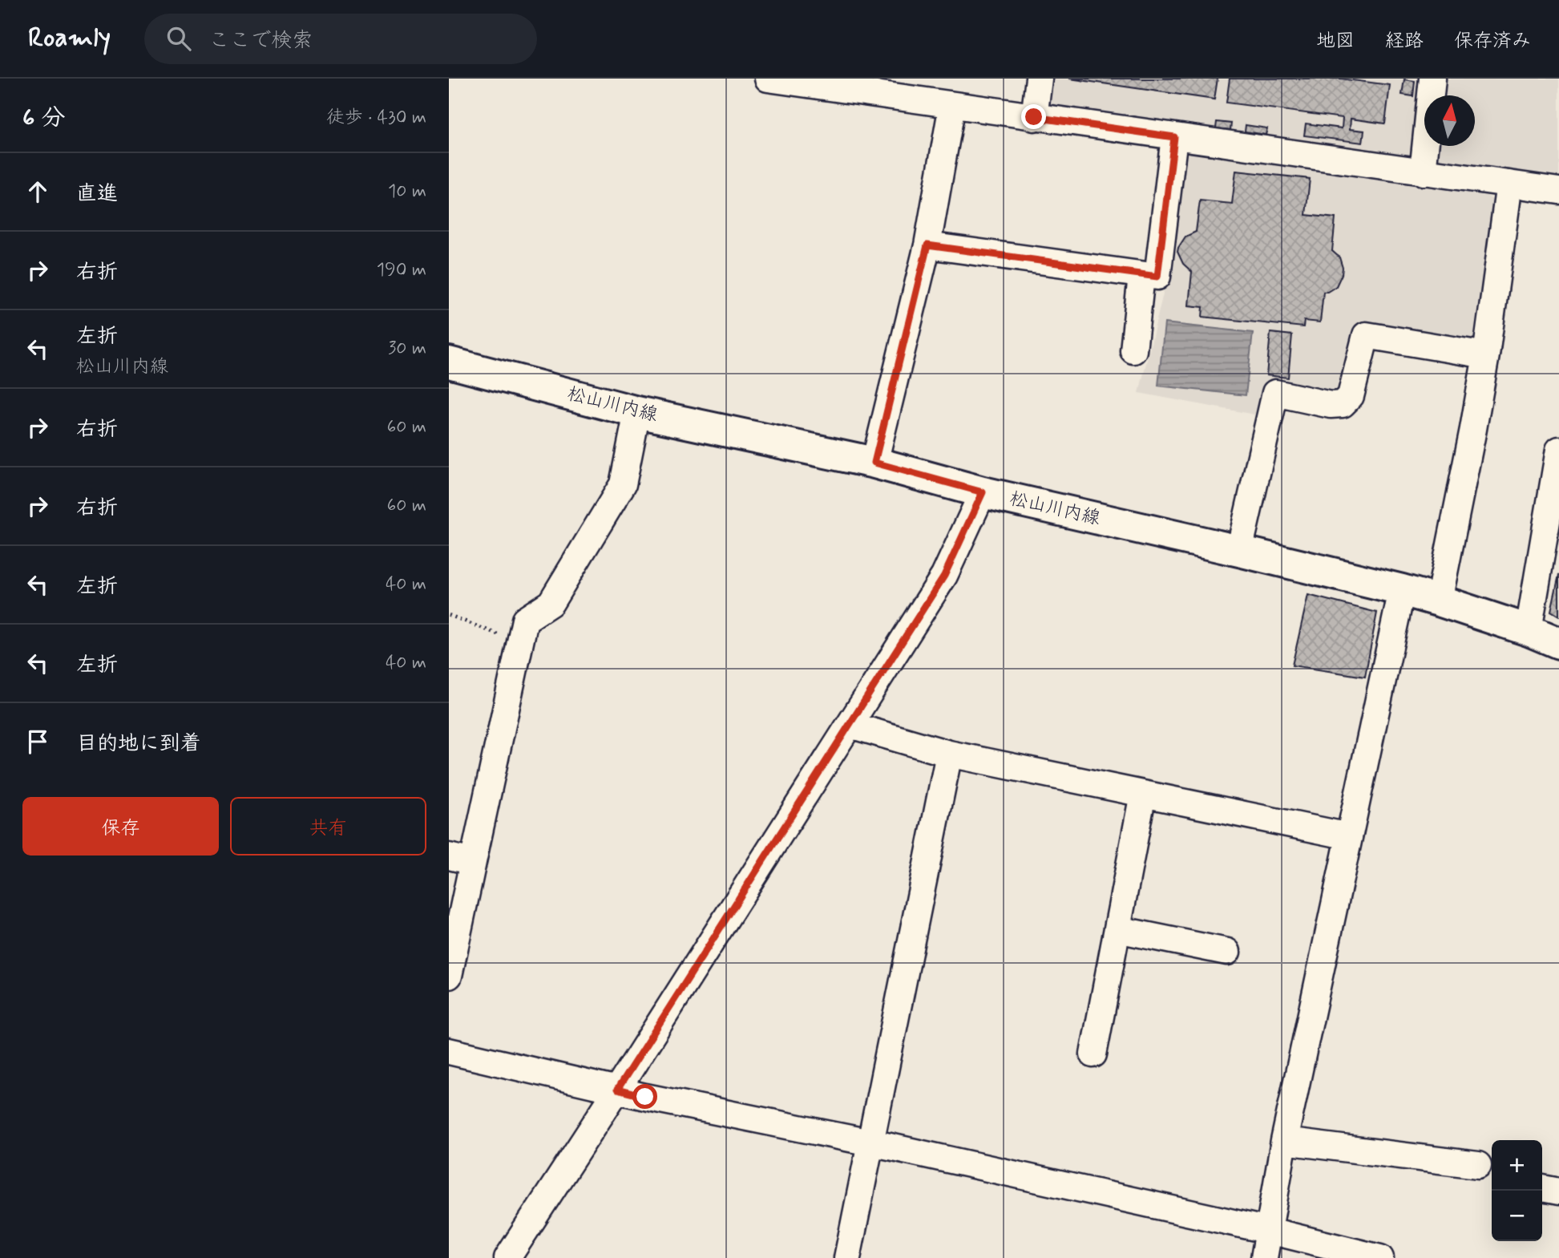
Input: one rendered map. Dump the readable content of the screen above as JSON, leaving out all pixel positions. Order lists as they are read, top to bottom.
{
  "streets": {
    "main road": ["松山川内線"]
  },
  "north": "top",
  "page": {
    "header": "Roamly",
    "search": "ここで検索",
    "nav": ["地図", "経路", "保存済み"],
    "heading": ["6 分", "徒歩 · 430 m"],
    "list": [
      ["直進", "10 m"],
      ["右折", "190 m"],
      ["左折", "松山川内線", "30 m"],
      ["右折", "60 m"],
      ["右折", "60 m"],
      ["左折", "40 m"],
      ["左折", "40 m"],
      "目的地に到着"
    ],
    "buttons": ["保存", "共有"],
    "map_buttons": ["+", "−"]
  }
}
